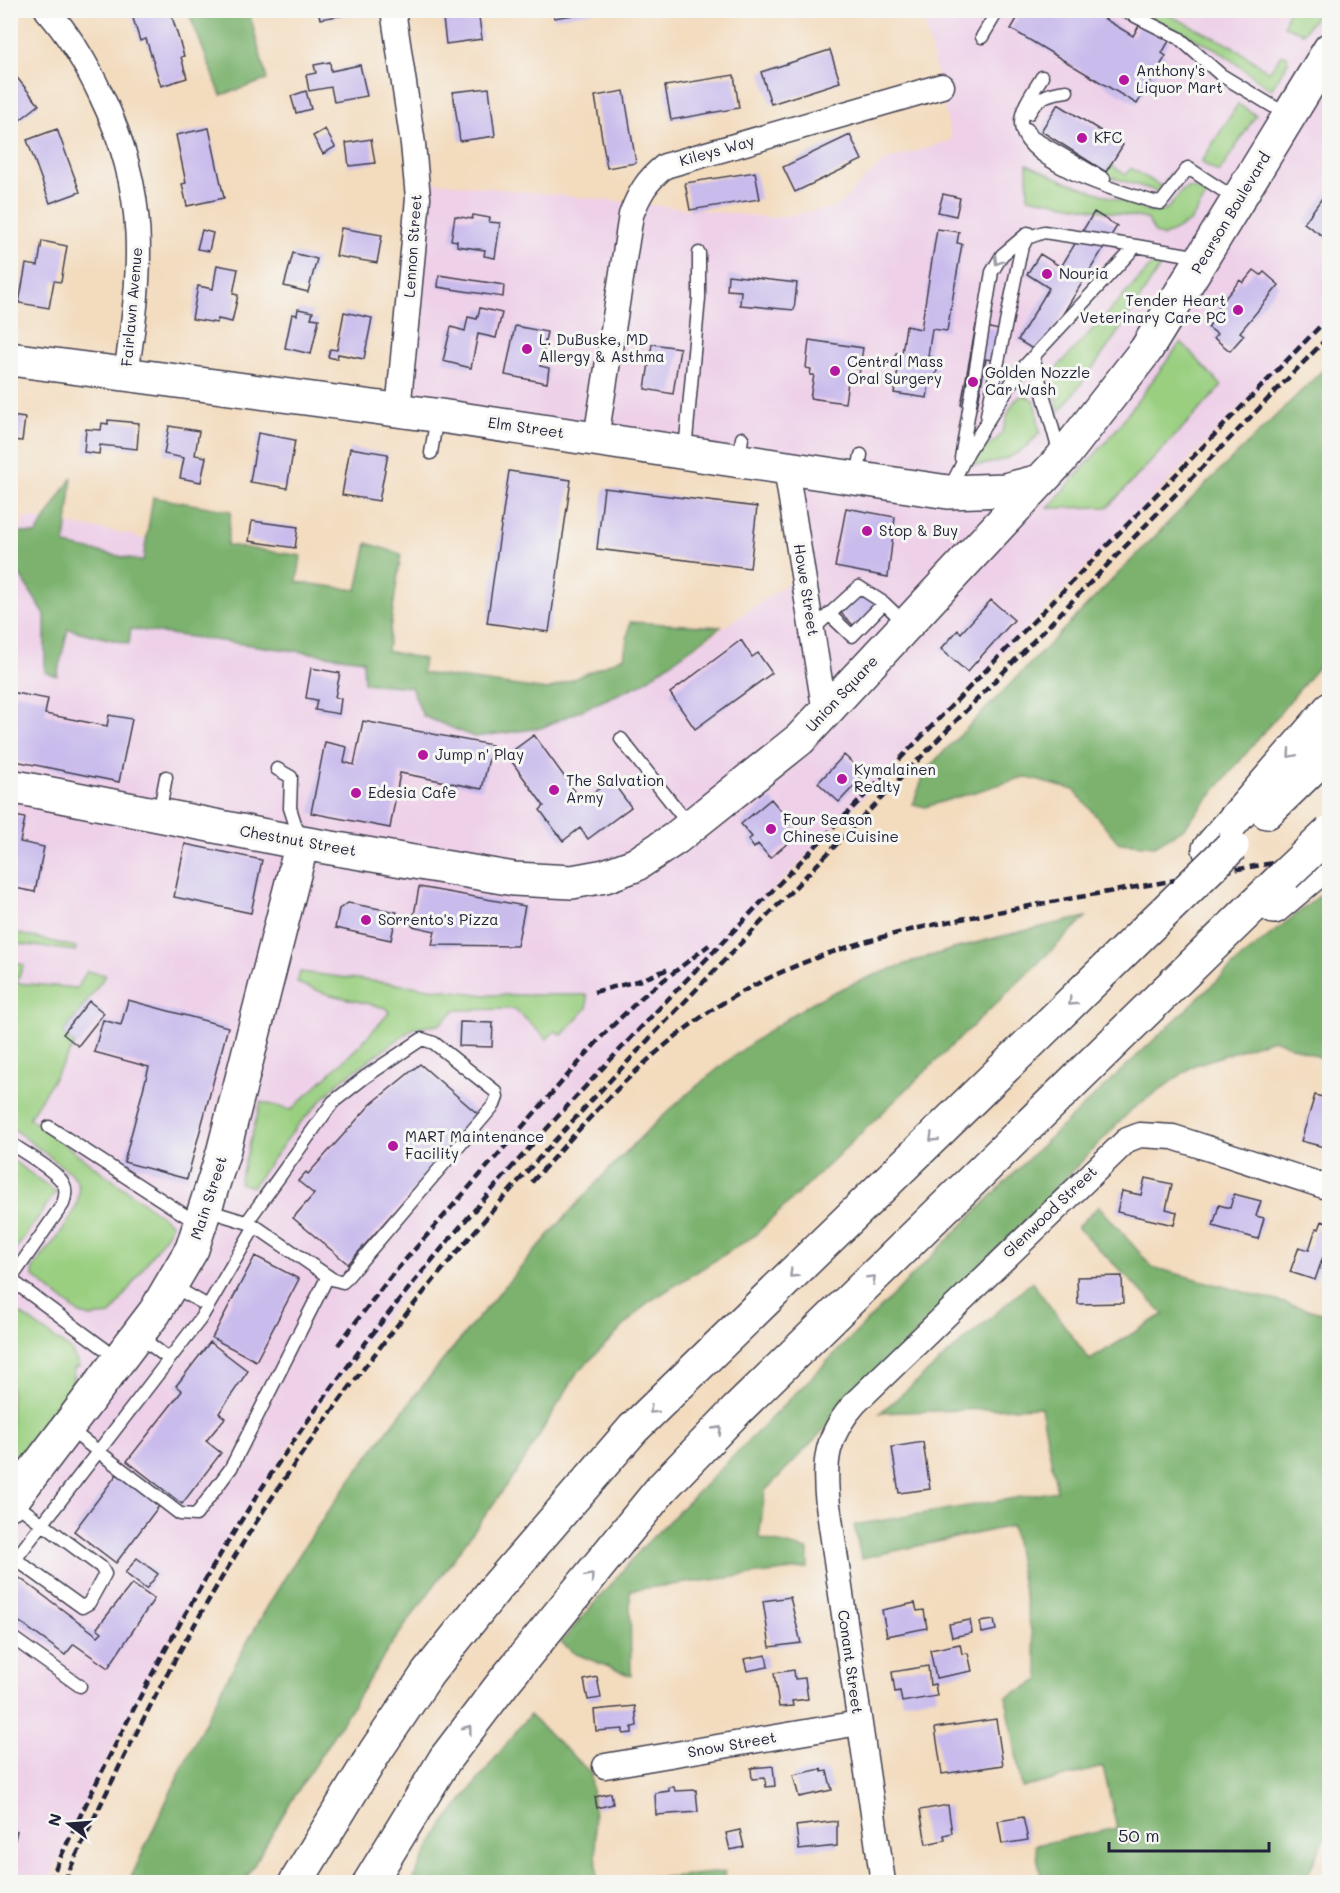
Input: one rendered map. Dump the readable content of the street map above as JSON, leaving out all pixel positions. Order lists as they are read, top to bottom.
{
  "streets": {
    "main road": [
      "Pearson Boulevard",
      "Elm Street",
      "Union Square",
      "Chestnut Street",
      "Main Street"
    ],
    "street": [
      "Kileys Way",
      "Lennon Street",
      "Fairlawn Avenue",
      "Howe Street",
      "Glenwood Street",
      "Conant Street",
      "Snow Street"
    ]
  },
  "crossings": [
    ["Kileys Way", "Elm Street"],
    ["Pearson Boulevard", "Elm Street"],
    ["Pearson Boulevard", "Union Square"],
    ["Lennon Street", "Elm Street"],
    ["Fairlawn Avenue", "Elm Street"],
    ["Elm Street", "Howe Street"],
    ["Elm Street", "Union Square"],
    ["Howe Street", "Union Square"],
    ["Union Square", "Chestnut Street"],
    ["Chestnut Street", "Main Street"],
    ["Glenwood Street", "Conant Street"],
    ["Conant Street", "Snow Street"]
  ],
  "places": [
    "Anthony's Liquor Mart",
    "KFC",
    "Nouria",
    "Tender Heart Veterinary Care PC",
    "L. DuBuske, MD Allergy & Asthma",
    "Central Mass Oral Surgery",
    "Golden Nozzle Car Wash",
    "Stop & Buy",
    "Jump n' Play",
    "Kymalainen Realty",
    "The Salvation Army",
    "Edesia Cafe",
    "Four Season Chinese Cuisine",
    "Sorrento's Pizza",
    "MART Maintenance Facility"
  ],
  "scale_bar": "50 m",
  "north": "left"
}
